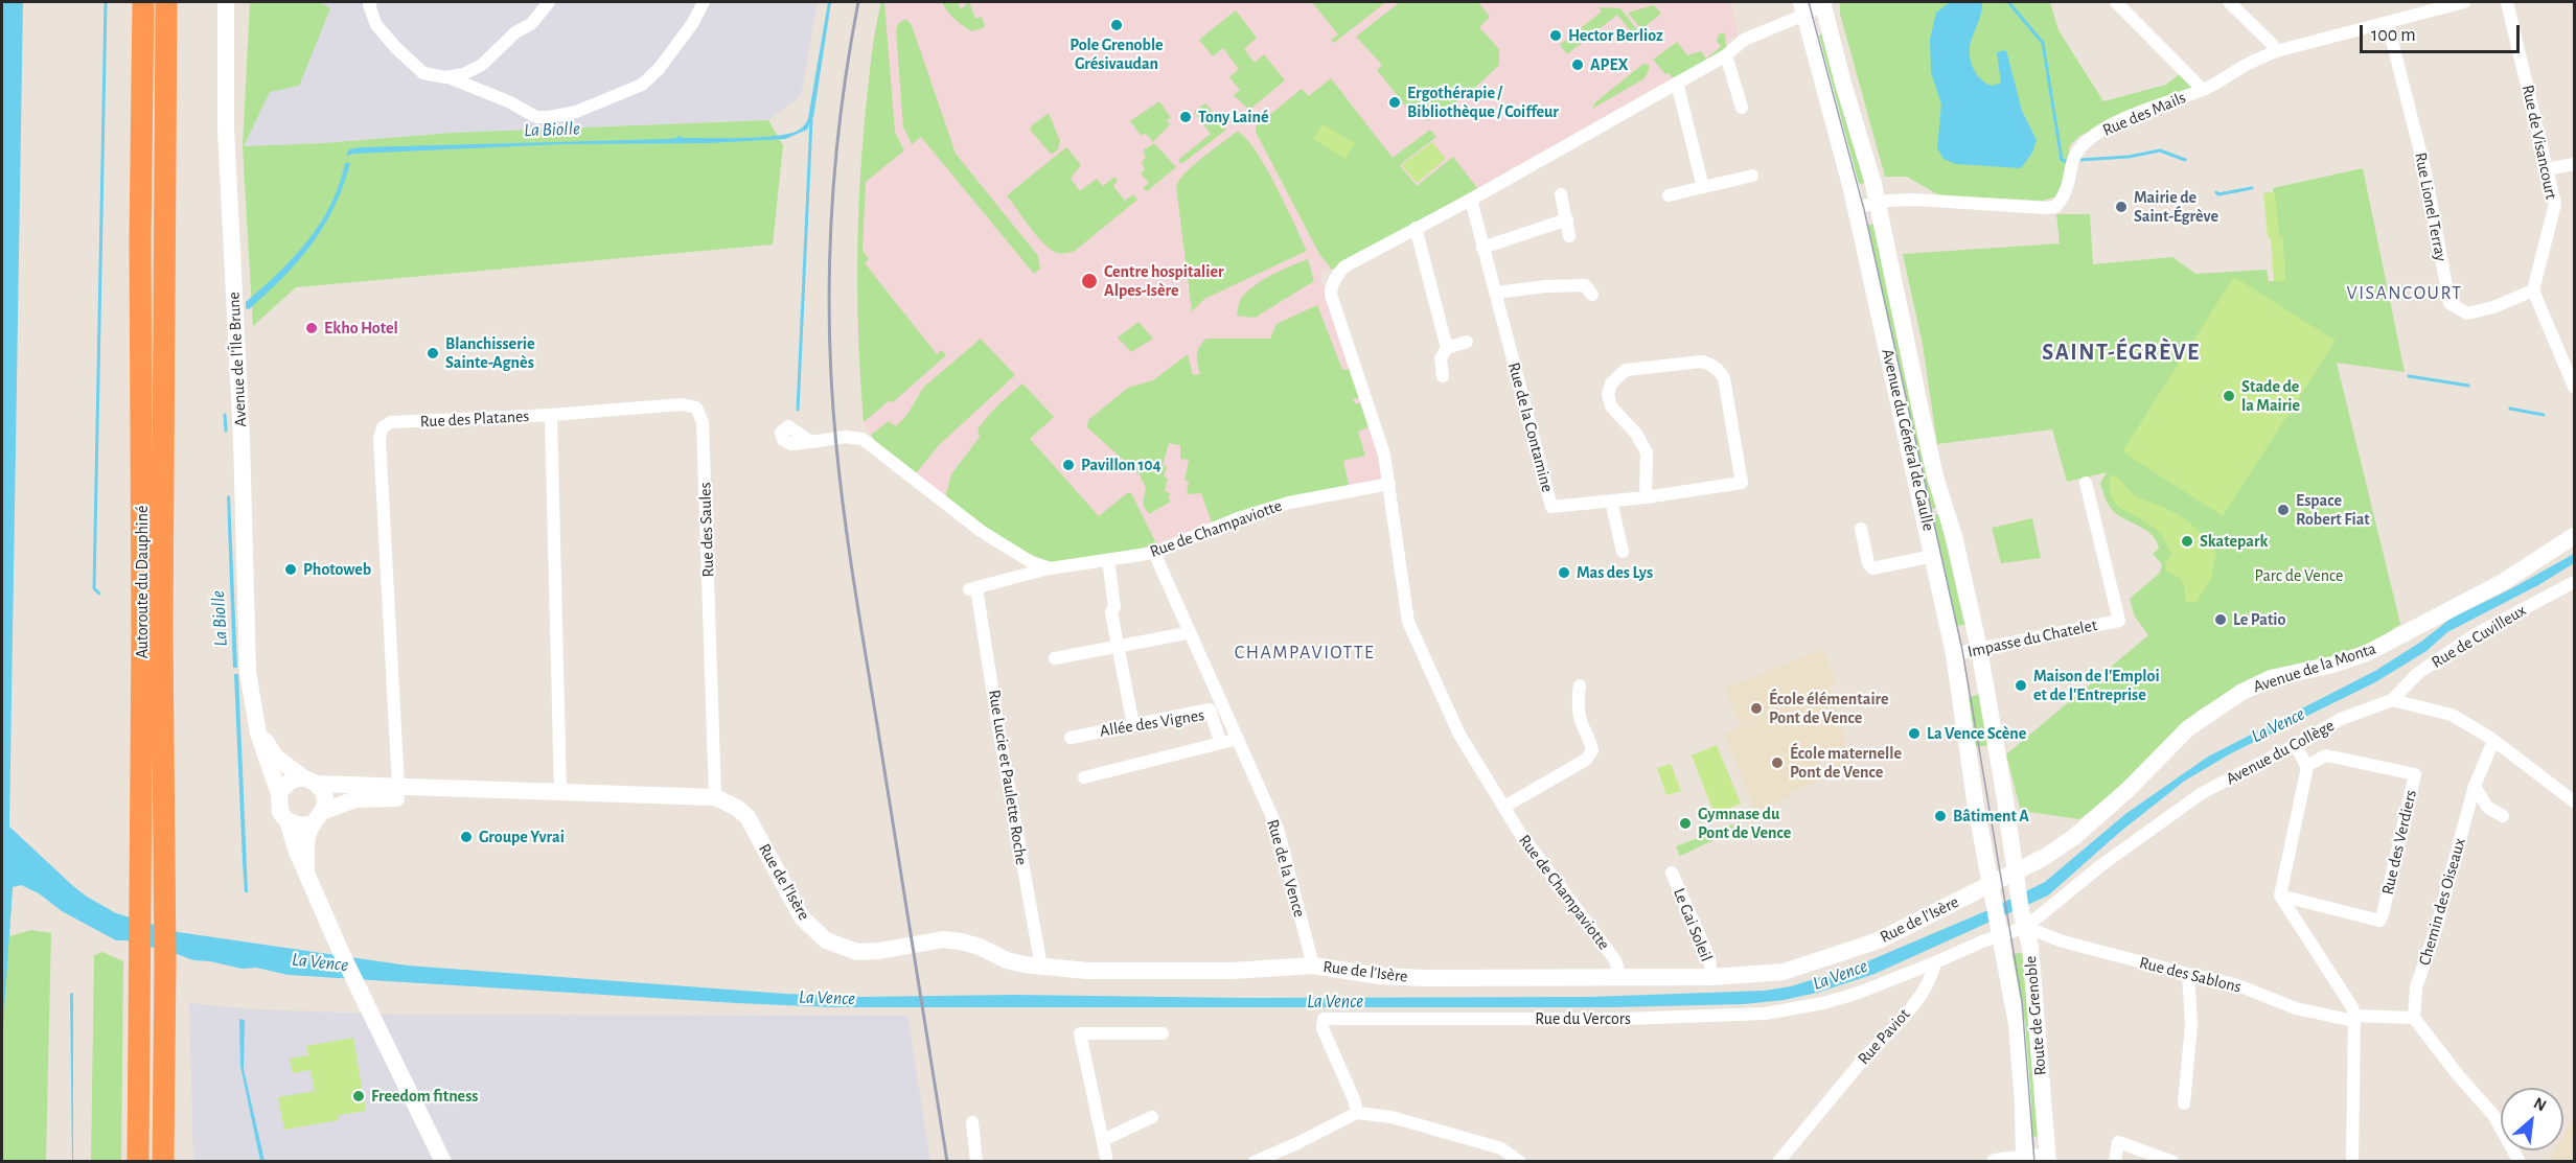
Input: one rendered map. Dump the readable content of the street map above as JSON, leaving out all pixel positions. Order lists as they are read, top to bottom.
{
  "streets": {
    "highway": ["Autoroute du Dauphiné"],
    "street": [
      "Rue des Mails",
      "Rue de Visancourt",
      "Rue Lionel Terray",
      "Avenue de l'Île Brune",
      "Rue des Platanes",
      "Rue de la Contamine",
      "Avenue du Général de Gaulle",
      "Rue de Champaviotte",
      "Rue des Saules",
      "Rue de Cuvilleux",
      "Impasse du Chatelet",
      "Avenue de la Monta",
      "Allée des Vignes",
      "Avenue du Collège",
      "Rue Lucie et Paulette Roche",
      "Rue des Verdiers",
      "Rue de la Vence",
      "Rue de l'Isère",
      "Chemin des Oiseaux",
      "Le Gai Soleil",
      "Rue des Sablons",
      "Route de Grenoble",
      "Rue du Vercors",
      "Rue Paviot"
    ]
  },
  "crossings": [
    ["Rue des Mails", "Rue Lionel Terray"],
    ["Rue des Mails", "Avenue du Général de Gaulle"],
    ["Rue de Visancourt", "Rue Lionel Terray"],
    ["Avenue de l'Île Brune", "Rue de l'Isère"],
    ["Rue des Platanes", "Rue des Saules"],
    ["Rue des Platanes", "Rue de l'Isère"],
    ["Avenue du Général de Gaulle", "Impasse du Chatelet"],
    ["Avenue du Général de Gaulle", "Avenue de la Monta"],
    ["Avenue du Général de Gaulle", "Rue de l'Isère"],
    ["Avenue du Général de Gaulle", "Route de Grenoble"],
    ["Rue de Champaviotte", "Rue Lucie et Paulette Roche"],
    ["Rue de Champaviotte", "Rue de la Vence"],
    ["Rue de Champaviotte", "Rue de l'Isère"],
    ["Rue des Saules", "Rue de l'Isère"],
    ["Rue de Cuvilleux", "Avenue du Collège"],
    ["Avenue de la Monta", "Rue de l'Isère"],
    ["Avenue de la Monta", "Route de Grenoble"],
    ["Avenue du Collège", "Rue des Sablons"],
    ["Avenue du Collège", "Route de Grenoble"],
    ["Rue Lucie et Paulette Roche", "Rue de l'Isère"],
    ["Rue de la Vence", "Rue de l'Isère"],
    ["Rue de l'Isère", "Le Gai Soleil"],
    ["Rue de l'Isère", "Route de Grenoble"],
    ["Chemin des Oiseaux", "Rue des Sablons"],
    ["Rue des Sablons", "Route de Grenoble"],
    ["Rue du Vercors", "Rue Paviot"]
  ],
  "districts": ["VISANCOURT", "SAINT-ÉGRÈVE", "CHAMPAVIOTTE"],
  "water": ["La Biolle", "La Vence"],
  "parks": ["Parc de Vence"],
  "places": [
    "Pole Grenoble Grésivaudan",
    "Hector Berlioz",
    "APEX",
    "Ergothérapie / Bibliothèque / Coiffeur",
    "Tony Lainé",
    "Mairie de Saint-Égrève",
    "Centre hospitalier Alpes-Isère",
    "Ekho Hotel",
    "Blanchisserie Sainte-Agnès",
    "Stade de la Mairie",
    "Pavillon 104",
    "Espace Robert Fiat",
    "Skatepark",
    "Photoweb",
    "Mas des Lys",
    "Le Patio",
    "Maison de l'Emploi et de l'Entreprise",
    "École élémentaire Pont de Vence",
    "La Vence Scène",
    "École maternelle Pont de Vence",
    "Bâtiment A",
    "Gymnase du Pont de Vence",
    "Groupe Yvrai",
    "Freedom fitness"
  ],
  "scale_bar": "100 m",
  "north": "top right"
}
